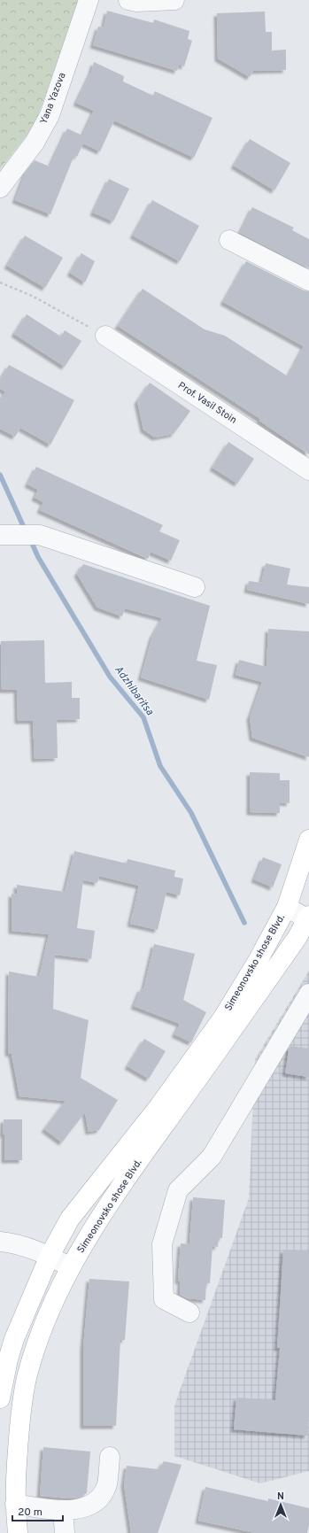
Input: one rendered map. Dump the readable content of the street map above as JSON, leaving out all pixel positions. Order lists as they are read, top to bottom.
{
  "streets": {
    "main road": ["Simeonovsko shose Blvd."],
    "street": ["Yana Yazova", "Prof. Vasil Stoin"]
  },
  "water": ["Adzhibaritsa"],
  "scale_bar": "20 m",
  "north": "top"
}
